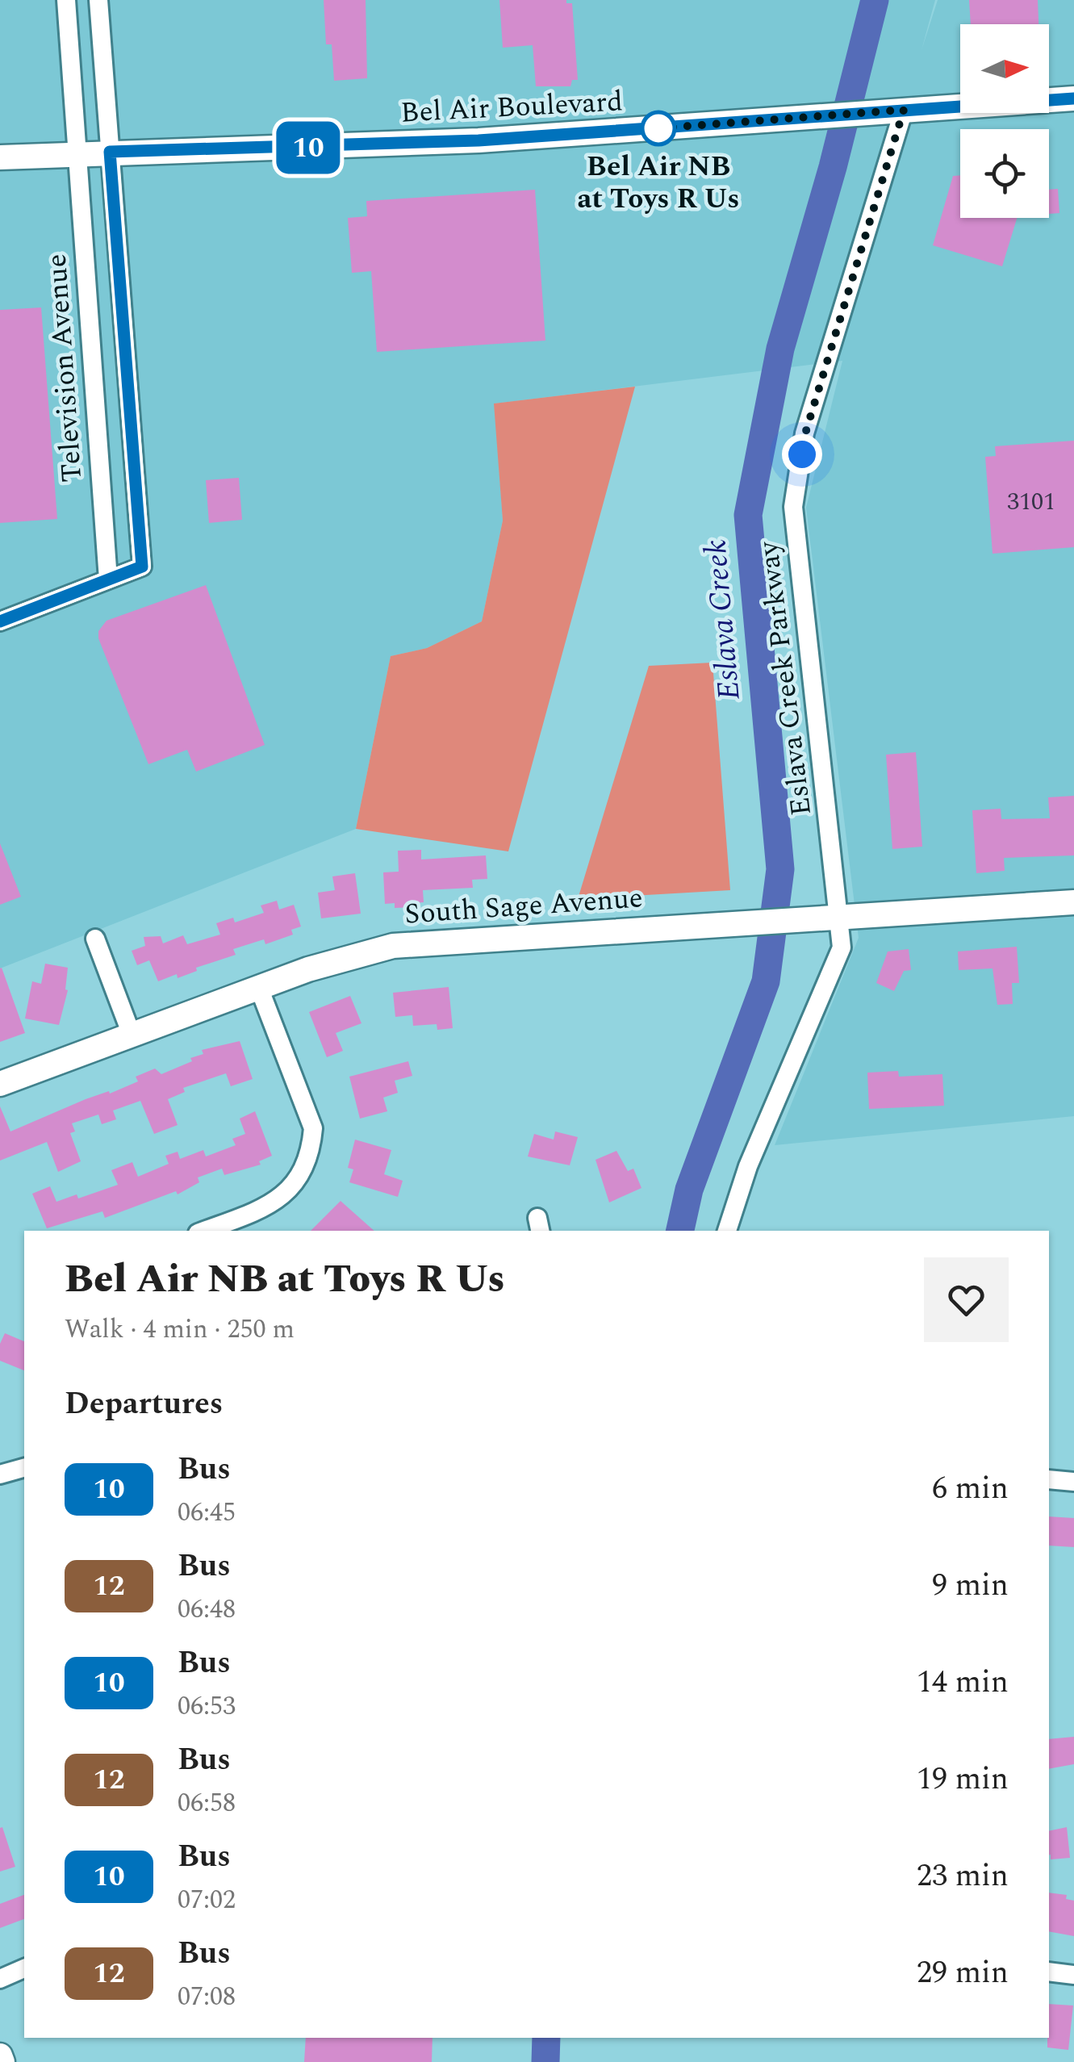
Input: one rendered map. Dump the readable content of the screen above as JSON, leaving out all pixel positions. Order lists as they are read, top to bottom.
{
  "streets": {
    "street": [
      "Bel Air Boulevard",
      "Television Avenue",
      "Eslava Creek Parkway",
      "South Sage Avenue"
    ]
  },
  "crossings": [
    ["Bel Air Boulevard", "Television Avenue"],
    ["Bel Air Boulevard", "Eslava Creek Parkway"],
    ["Eslava Creek Parkway", "South Sage Avenue"]
  ],
  "water": ["Eslava Creek"],
  "places": ["Bel Air NB at Toys R Us"],
  "lines": ["bus line 10"],
  "house_numbers": ["3101"],
  "north": "right",
  "page": {
    "on_map": "10",
    "heading": [
      ["Bel Air NB at Toys R Us", "Walk · 4 min · 250 m"],
      "Departures"
    ],
    "list": [
      {
        "mark": "10",
        "name": "Bus",
        "note": "06:45",
        "value": "6 min"
      },
      {
        "mark": "12",
        "name": "Bus",
        "note": "06:48",
        "value": "9 min"
      },
      {
        "mark": "10",
        "name": "Bus",
        "note": "06:53",
        "value": "14 min"
      },
      {
        "mark": "12",
        "name": "Bus",
        "note": "06:58",
        "value": "19 min"
      },
      {
        "mark": "10",
        "name": "Bus",
        "note": "07:02",
        "value": "23 min"
      },
      {
        "mark": "12",
        "name": "Bus",
        "note": "07:08",
        "value": "29 min"
      }
    ]
  }
}
